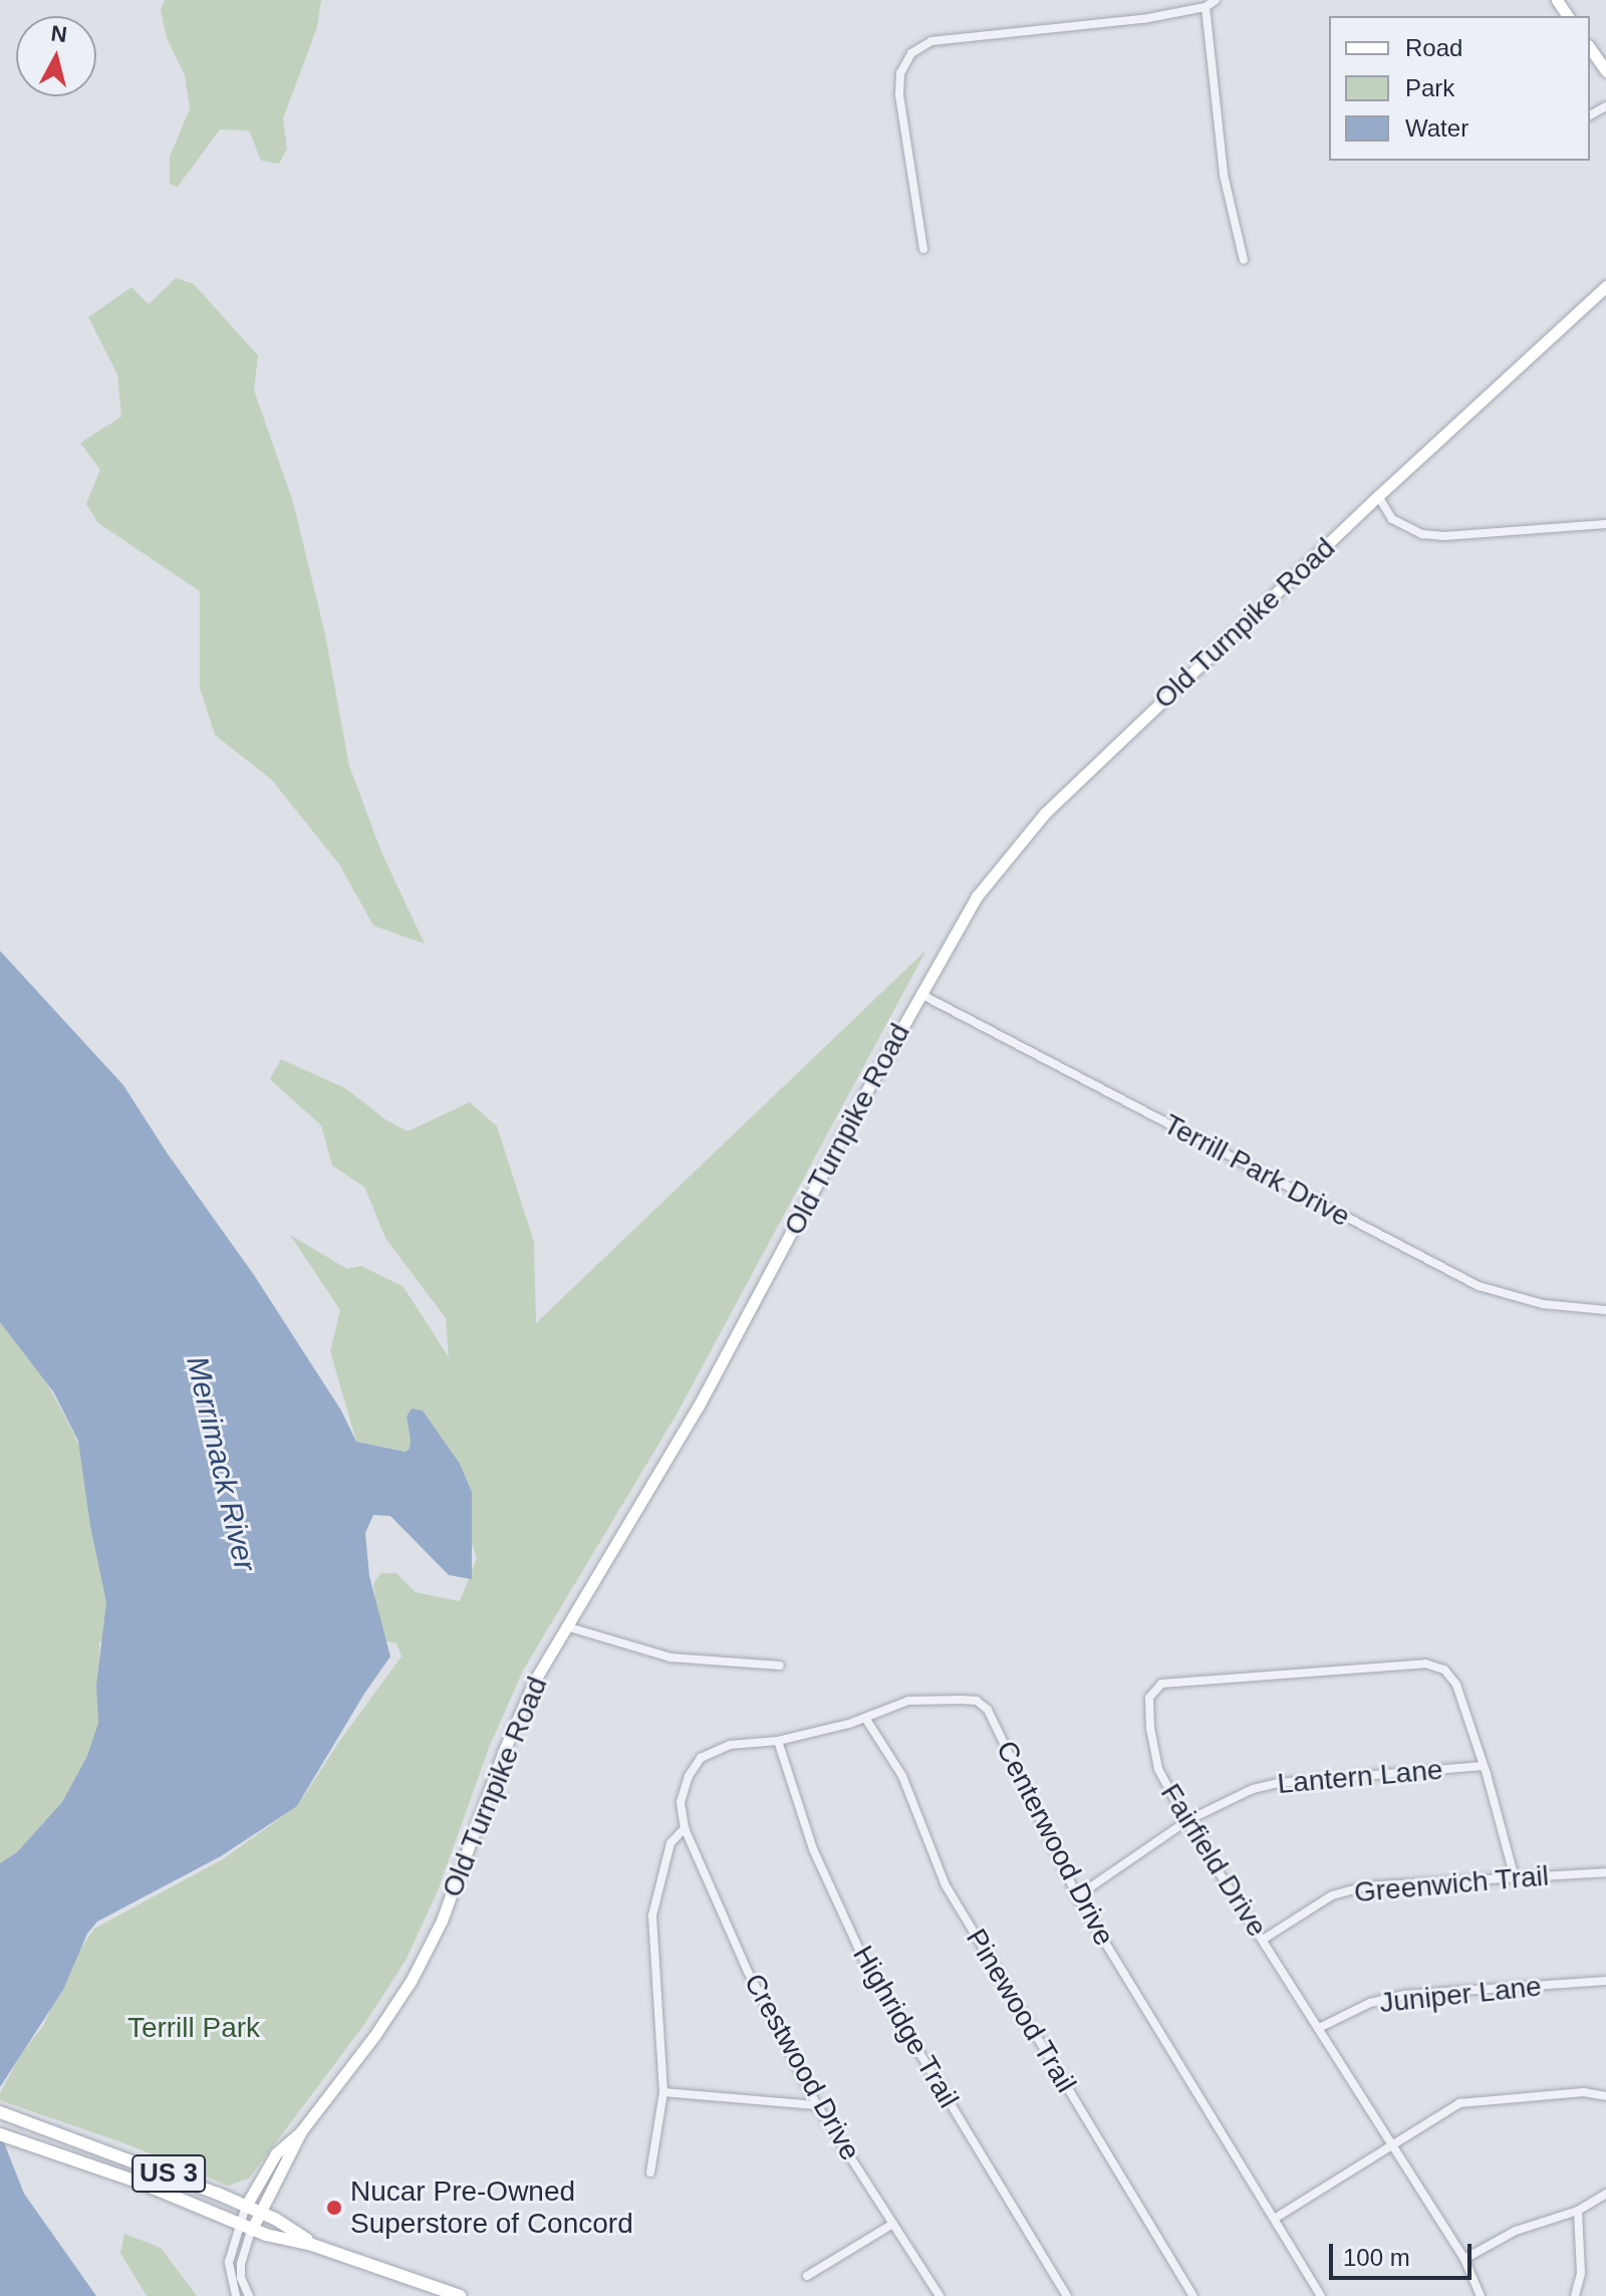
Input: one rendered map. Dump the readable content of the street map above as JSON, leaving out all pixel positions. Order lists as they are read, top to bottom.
{
  "streets": {
    "main road": ["US 3"],
    "street": [
      "Old Turnpike Road",
      "Terrill Park Drive",
      "Lantern Lane",
      "Centerwood Drive",
      "Fairfield Drive",
      "Greenwich Trail",
      "Juniper Lane",
      "Pinewood Trail",
      "Highridge Trail",
      "Crestwood Drive"
    ]
  },
  "crossings": [
    ["Old Turnpike Road", "Terrill Park Drive"],
    ["Old Turnpike Road", "US 3"],
    ["Lantern Lane", "Centerwood Drive"],
    ["Lantern Lane", "Fairfield Drive"],
    ["Centerwood Drive", "Pinewood Trail"],
    ["Centerwood Drive", "Highridge Trail"],
    ["Centerwood Drive", "Crestwood Drive"],
    ["Fairfield Drive", "Greenwich Trail"],
    ["Fairfield Drive", "Juniper Lane"]
  ],
  "water": ["Merrimack River"],
  "parks": ["Terrill Park"],
  "places": ["Nucar Pre-Owned Superstore of Concord"],
  "legend": ["Road", "Park", "Water"],
  "scale_bar": "100 m",
  "north": "top"
}
